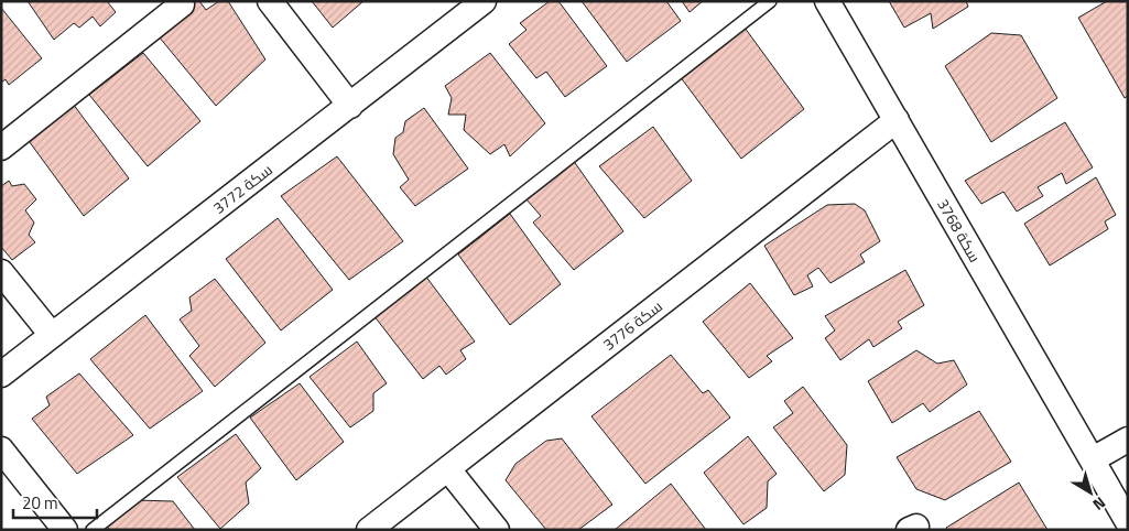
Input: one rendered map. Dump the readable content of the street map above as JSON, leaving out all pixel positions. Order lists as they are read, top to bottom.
{
  "streets": {
    "street": ["سكة 3772", "سكة 3768", "سكة 3776"]
  },
  "crossings": [
    ["سكة 3768", "سكة 3776"]
  ],
  "scale_bar": "20 m",
  "north": "bottom right"
}
